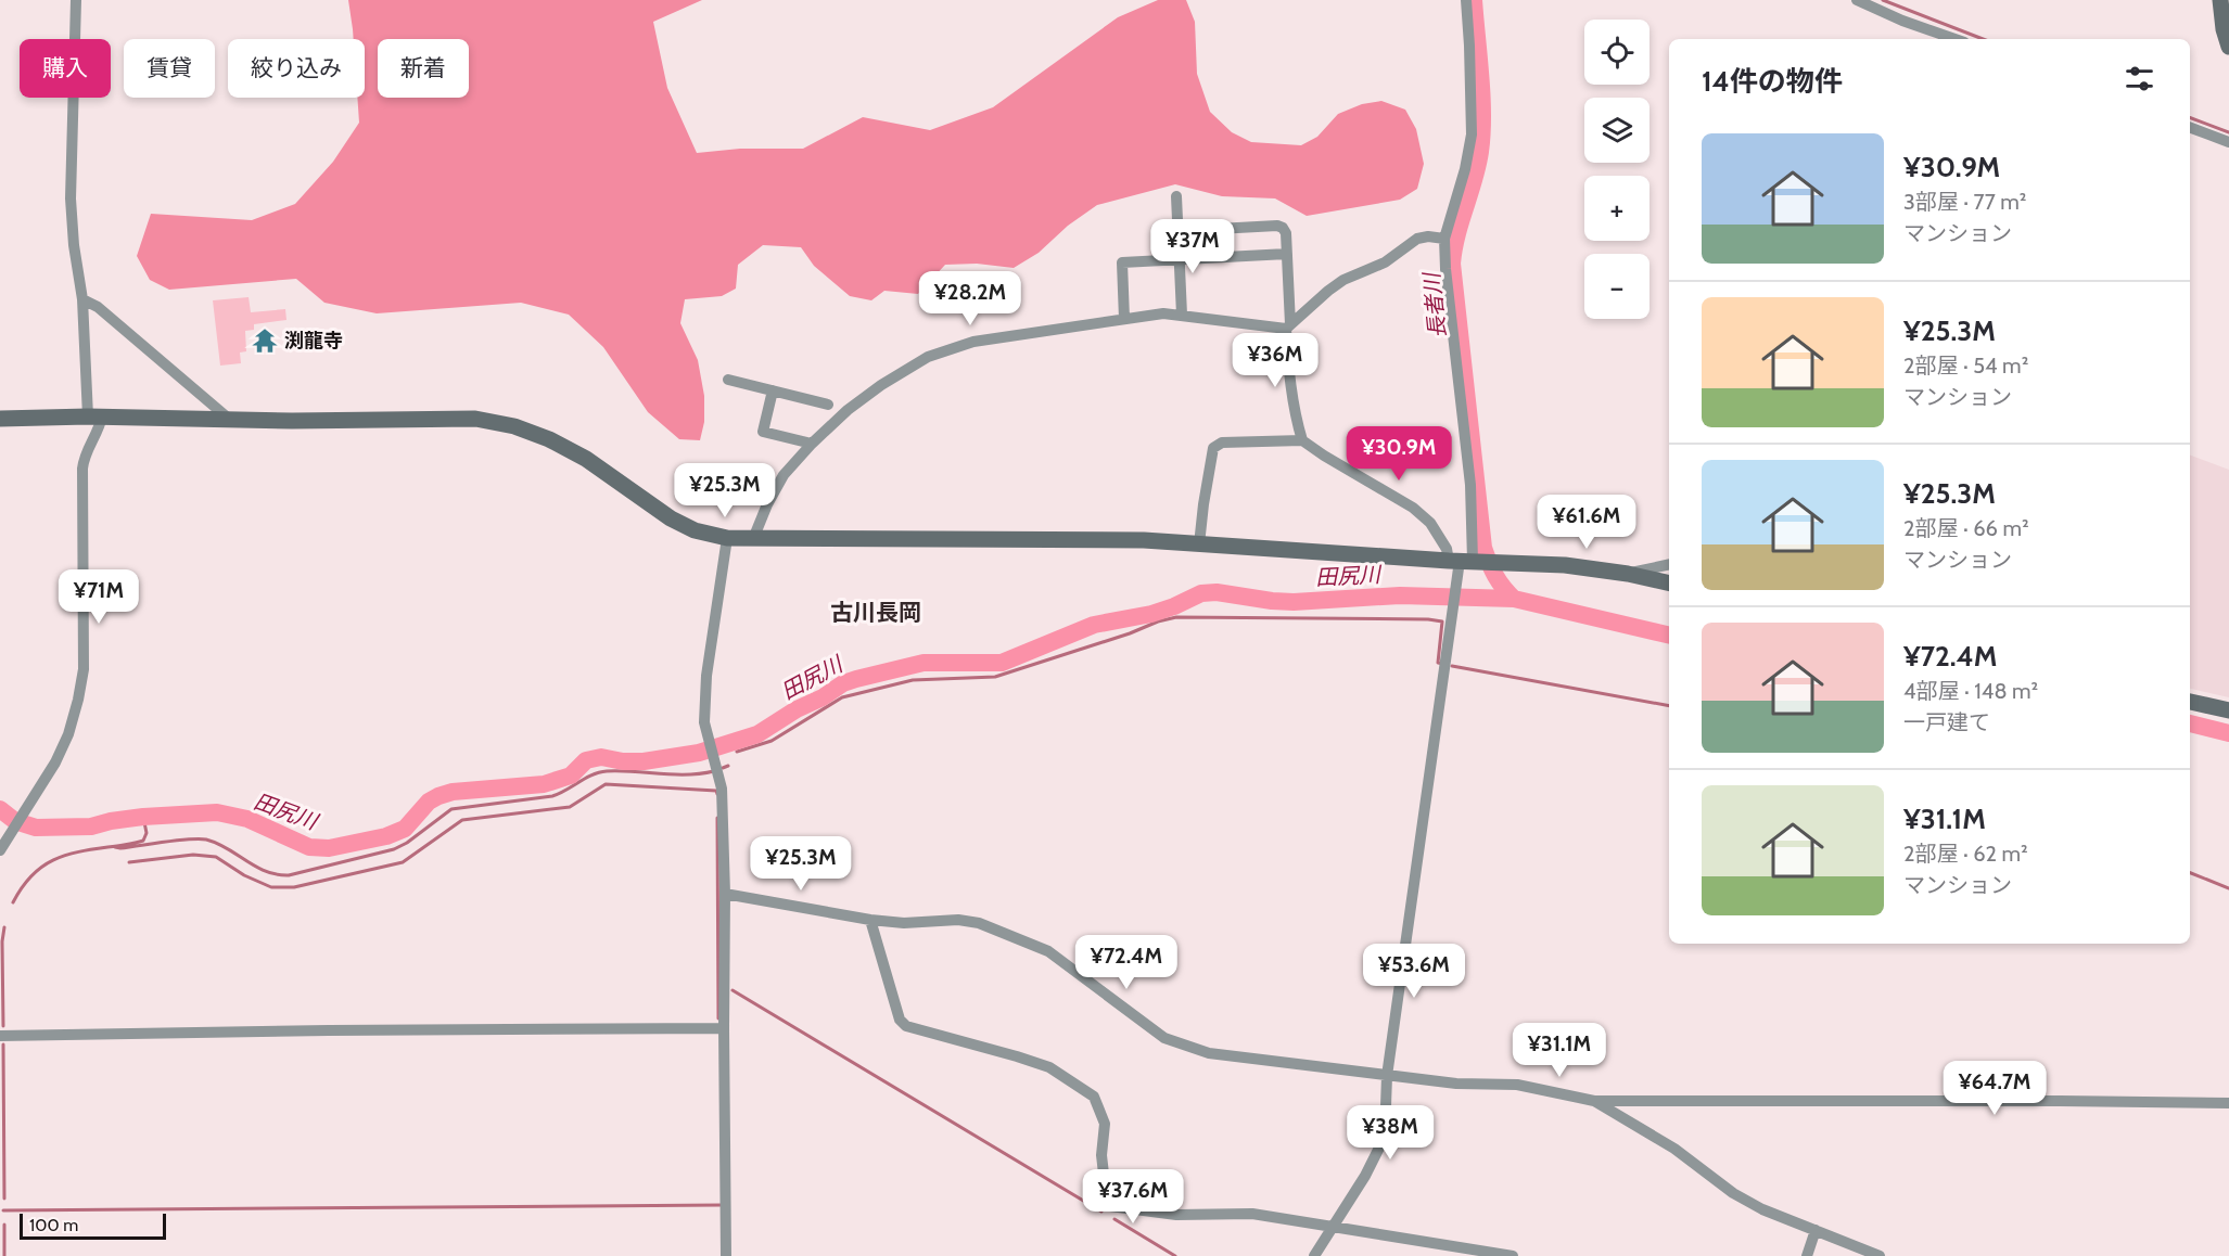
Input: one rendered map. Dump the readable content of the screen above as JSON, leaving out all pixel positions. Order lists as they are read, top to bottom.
{
  "districts": ["古川長岡"],
  "water": ["長者川", "田尻川"],
  "places": {
    "temple": ["渕龍寺"]
  },
  "scale_bar": "100 m",
  "page": {
    "map_buttons": ["+", "−"],
    "chip": [
      "購入",
      "賃貸",
      "絞り込み",
      "新着"
    ],
    "heading": "14件の物件",
    "list": [
      {
        "name": "¥30.9M",
        "note": "3部屋 · 77 m² · マンション"
      },
      {
        "name": "¥25.3M",
        "note": "2部屋 · 54 m² · マンション"
      },
      {
        "name": "¥25.3M",
        "note": "2部屋 · 66 m² · マンション"
      },
      {
        "name": "¥72.4M",
        "note": "4部屋 · 148 m² · 一戸建て"
      },
      {
        "name": "¥31.1M",
        "note": "2部屋 · 62 m² · マンション"
      }
    ],
    "price": [
      "¥37M",
      "¥28.2M",
      "¥36M",
      "¥30.9M",
      "¥25.3M",
      "¥61.6M",
      "¥71M",
      "¥25.3M",
      "¥72.4M",
      "¥53.6M",
      "¥31.1M",
      "¥64.7M",
      "¥38M",
      "¥37.6M"
    ],
    "scale": "100 m"
  }
}
